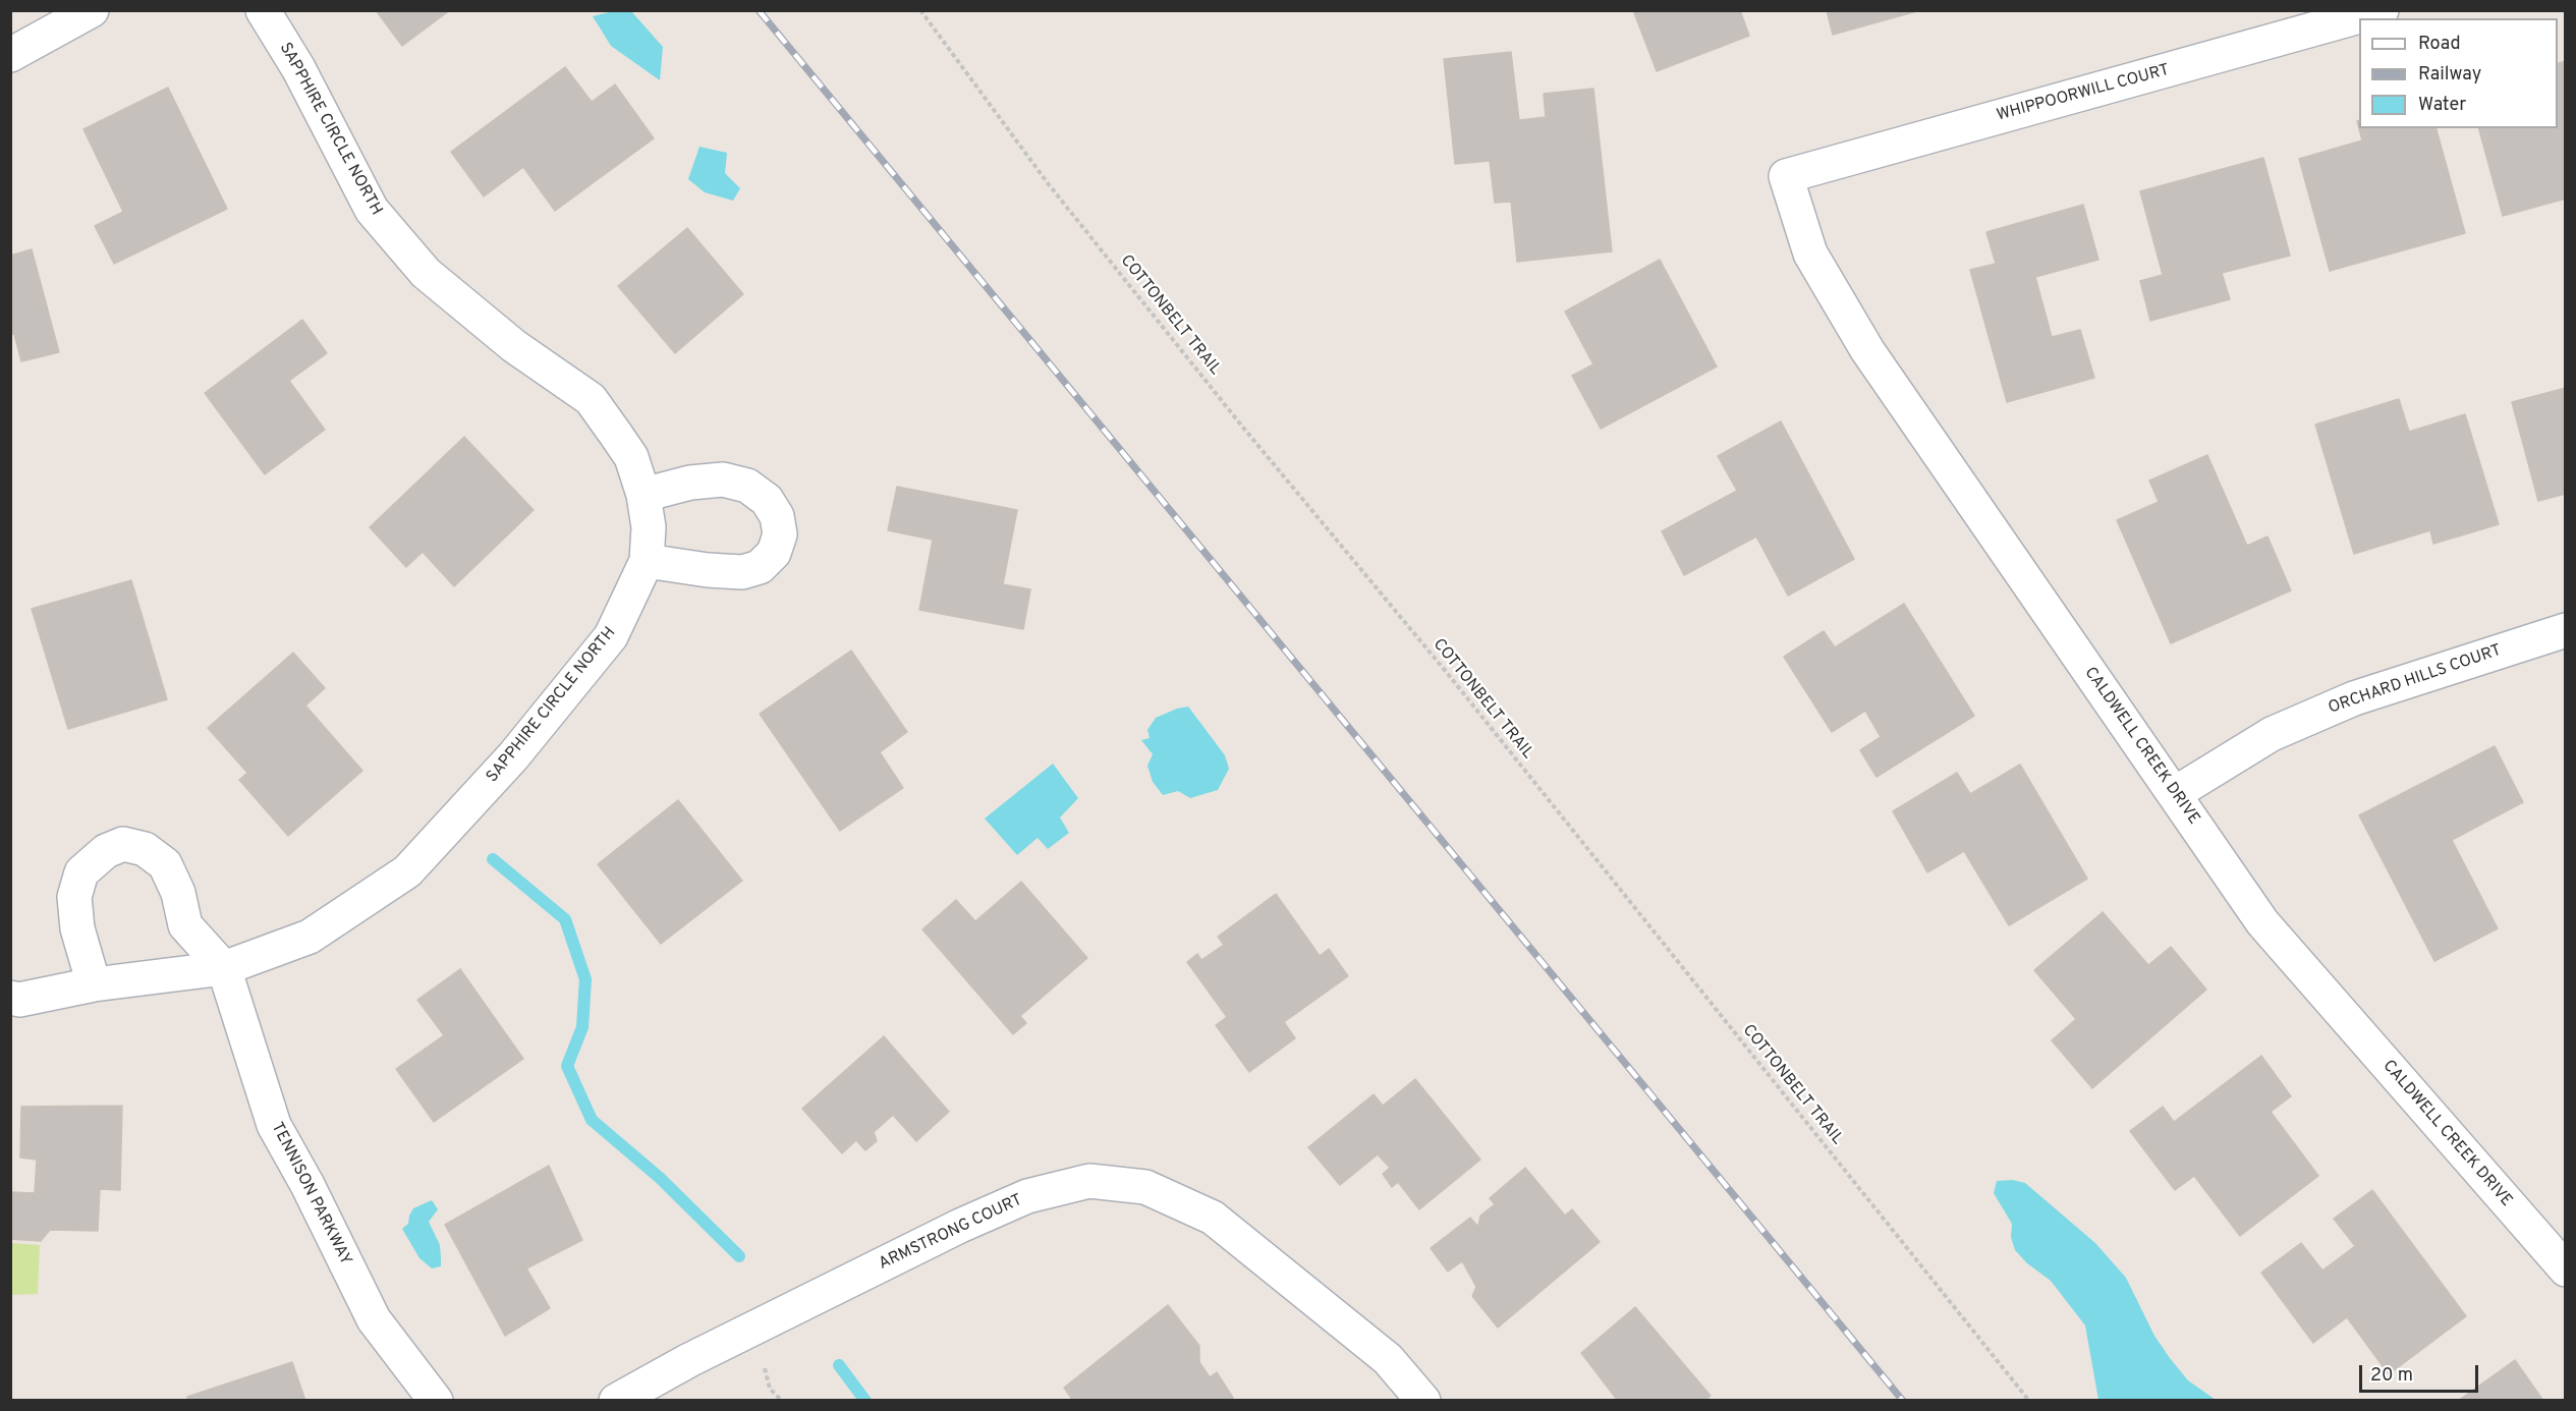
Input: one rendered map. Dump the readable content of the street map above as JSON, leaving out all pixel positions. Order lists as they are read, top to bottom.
{
  "streets": {
    "street": [
      "WHIPPOORWILL COURT",
      "SAPPHIRE CIRCLE NORTH",
      "ORCHARD HILLS COURT",
      "CALDWELL CREEK DRIVE",
      "TENNISON PARKWAY",
      "ARMSTRONG COURT"
    ],
    "path": ["COTTONBELT TRAIL"]
  },
  "crossings": [
    ["WHIPPOORWILL COURT", "CALDWELL CREEK DRIVE"],
    ["SAPPHIRE CIRCLE NORTH", "TENNISON PARKWAY"],
    ["ORCHARD HILLS COURT", "CALDWELL CREEK DRIVE"]
  ],
  "legend": ["Road", "Railway", "Water"],
  "scale_bar": "20 m"
}
